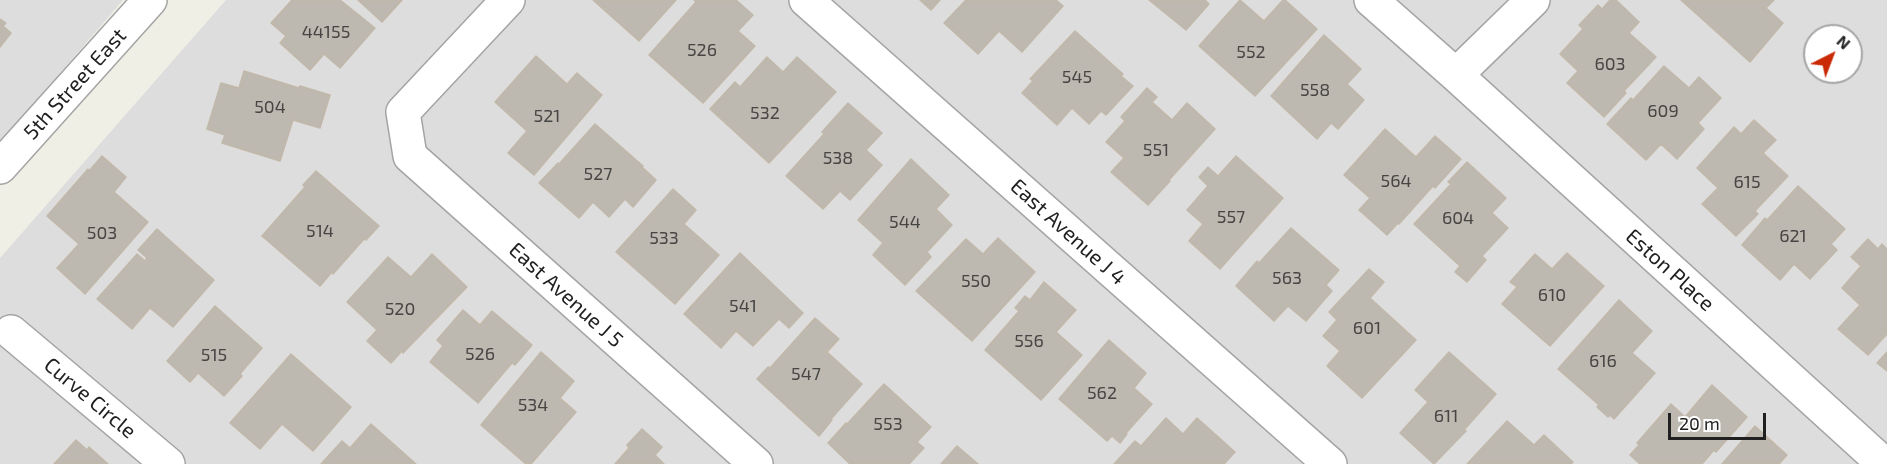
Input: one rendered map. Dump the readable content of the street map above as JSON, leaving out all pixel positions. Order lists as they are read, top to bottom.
{
  "streets": {
    "street": [
      "5th Street East",
      "East Avenue J 4",
      "Eston Place",
      "East Avenue J 5",
      "Curve Circle"
    ]
  },
  "house_numbers": [
    "44155",
    "526",
    "552",
    "603",
    "545",
    "558",
    "504",
    "609",
    "532",
    "521",
    "551",
    "538",
    "527",
    "564",
    "615",
    "557",
    "604",
    "544",
    "514",
    "503",
    "621",
    "533",
    "563",
    "550",
    "610",
    "541",
    "520",
    "601",
    "556",
    "526",
    "515",
    "616",
    "547",
    "562",
    "534",
    "611",
    "553"
  ],
  "scale_bar": "20 m",
  "north": "top right"
}
